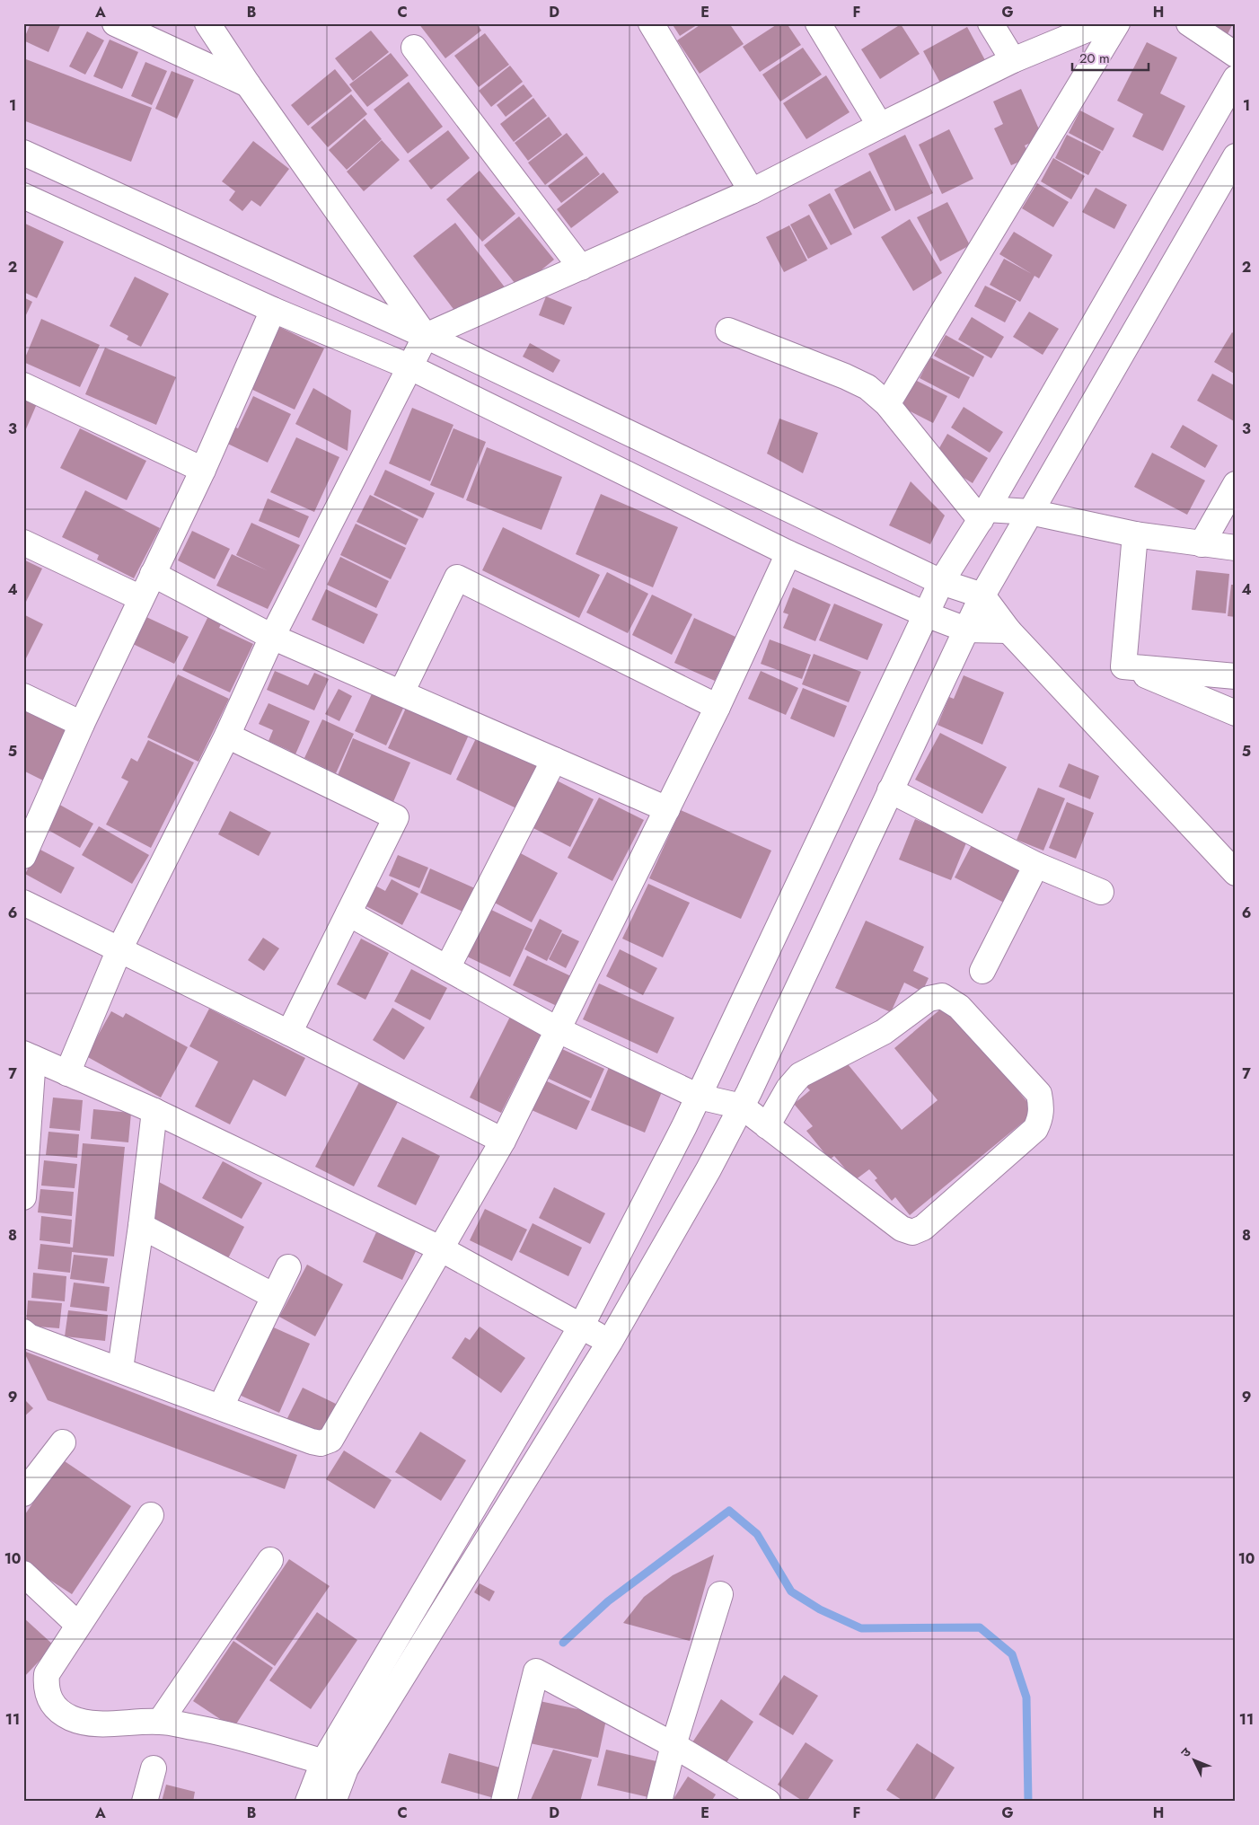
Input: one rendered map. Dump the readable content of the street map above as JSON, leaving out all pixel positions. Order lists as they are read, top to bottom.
{
  "scale_bar": "20 m",
  "north": "top left",
  "grid": {
    "columns": [
      "A",
      "B",
      "C",
      "D",
      "E",
      "F",
      "G",
      "H"
    ],
    "rows": [
      "1",
      "2",
      "3",
      "4",
      "5",
      "6",
      "7",
      "8",
      "9",
      "10",
      "11"
    ]
  }
}
